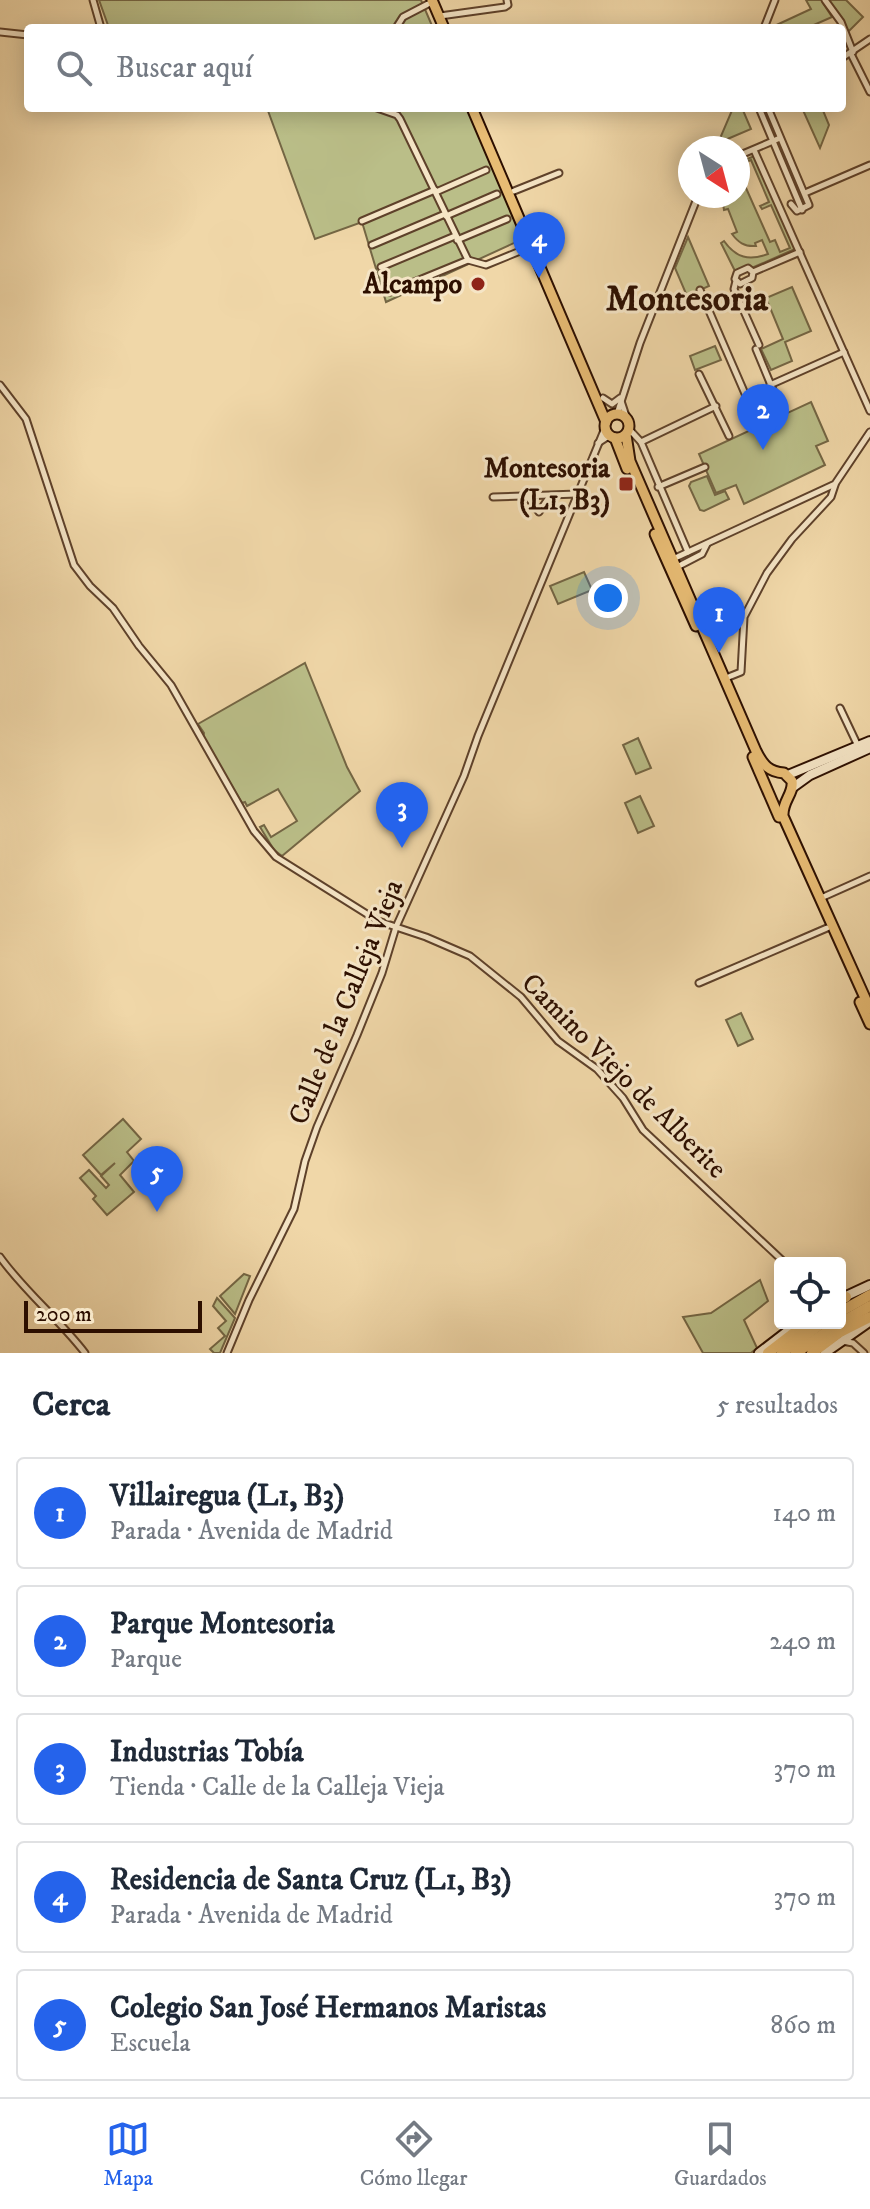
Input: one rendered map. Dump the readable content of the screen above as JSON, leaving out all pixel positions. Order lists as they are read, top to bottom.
{
  "streets": {
    "street": ["Calle de la Calleja Vieja", "Camino Viejo de Alberite"]
  },
  "crossings": [
    ["Calle de la Calleja Vieja", "Camino Viejo de Alberite"]
  ],
  "districts": ["Montesoria"],
  "places": {
    "other": ["Alcampo"],
    "transit": ["Montesoria (L1, B3)"]
  },
  "scale_bar": "200 m",
  "north": "bottom right",
  "page": {
    "search": "Buscar aquí",
    "pins": [
      "4",
      "2",
      "1",
      "3",
      "5"
    ],
    "scale": "200 m",
    "heading": ["Cerca", "5 resultados"],
    "list": [
      {
        "mark": "1",
        "name": "Villairegua (L1, B3)",
        "note": "Parada · Avenida de Madrid",
        "value": "140 m"
      },
      {
        "mark": "2",
        "name": "Parque Montesoria",
        "note": "Parque",
        "value": "240 m"
      },
      {
        "mark": "3",
        "name": "Industrias Tobía",
        "note": "Tienda · Calle de la Calleja Vieja",
        "value": "370 m"
      },
      {
        "mark": "4",
        "name": "Residencia de Santa Cruz (L1, B3)",
        "note": "Parada · Avenida de Madrid",
        "value": "370 m"
      },
      {
        "mark": "5",
        "name": "Colegio San José Hermanos Maristas",
        "note": "Escuela",
        "value": "860 m"
      }
    ],
    "nav": ["Mapa", "Cómo llegar", "Guardados"]
  }
}
